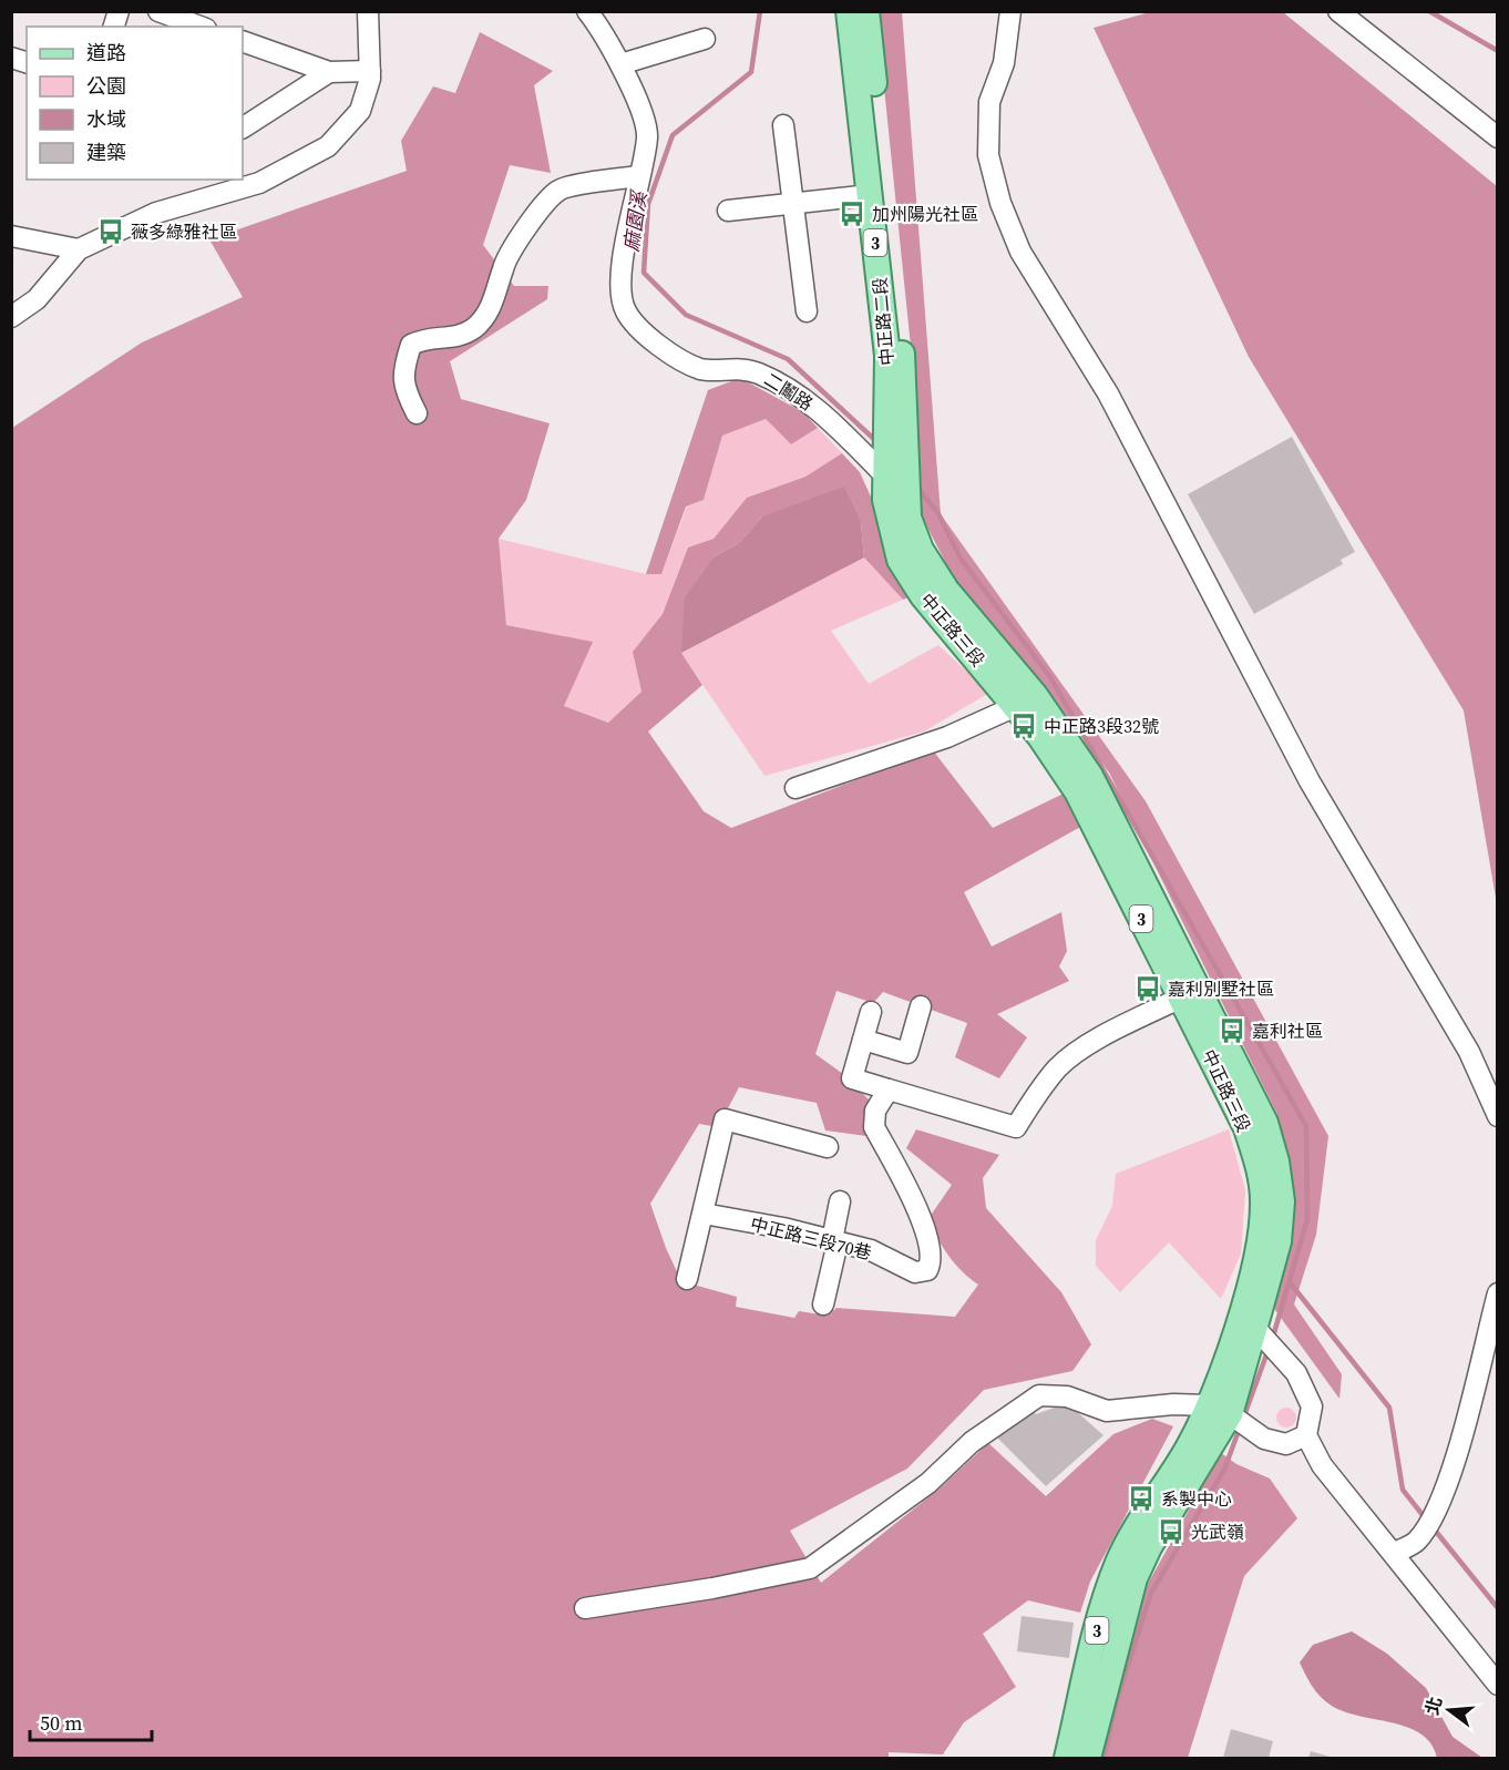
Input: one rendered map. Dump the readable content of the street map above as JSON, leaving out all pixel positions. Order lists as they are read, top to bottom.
{
  "streets": {
    "main road": ["3", "中正路二段", "中正路三段"],
    "street": ["二鬮路", "中正路三段70巷"]
  },
  "crossings": [
    ["中正路二段", "二鬮路"],
    ["中正路二段", "中正路三段"],
    ["二鬮路", "中正路三段"]
  ],
  "water": ["麻園溪"],
  "places": {
    "bus stop": [
      "加州陽光社區",
      "薇多綠雅社區",
      "中正路3段32號",
      "嘉利別墅社區",
      "嘉利社區",
      "系製中心",
      "光武嶺"
    ]
  },
  "legend": [
    "道路",
    "公園",
    "水域",
    "建築"
  ],
  "scale_bar": "50 m",
  "north": "left"
}
